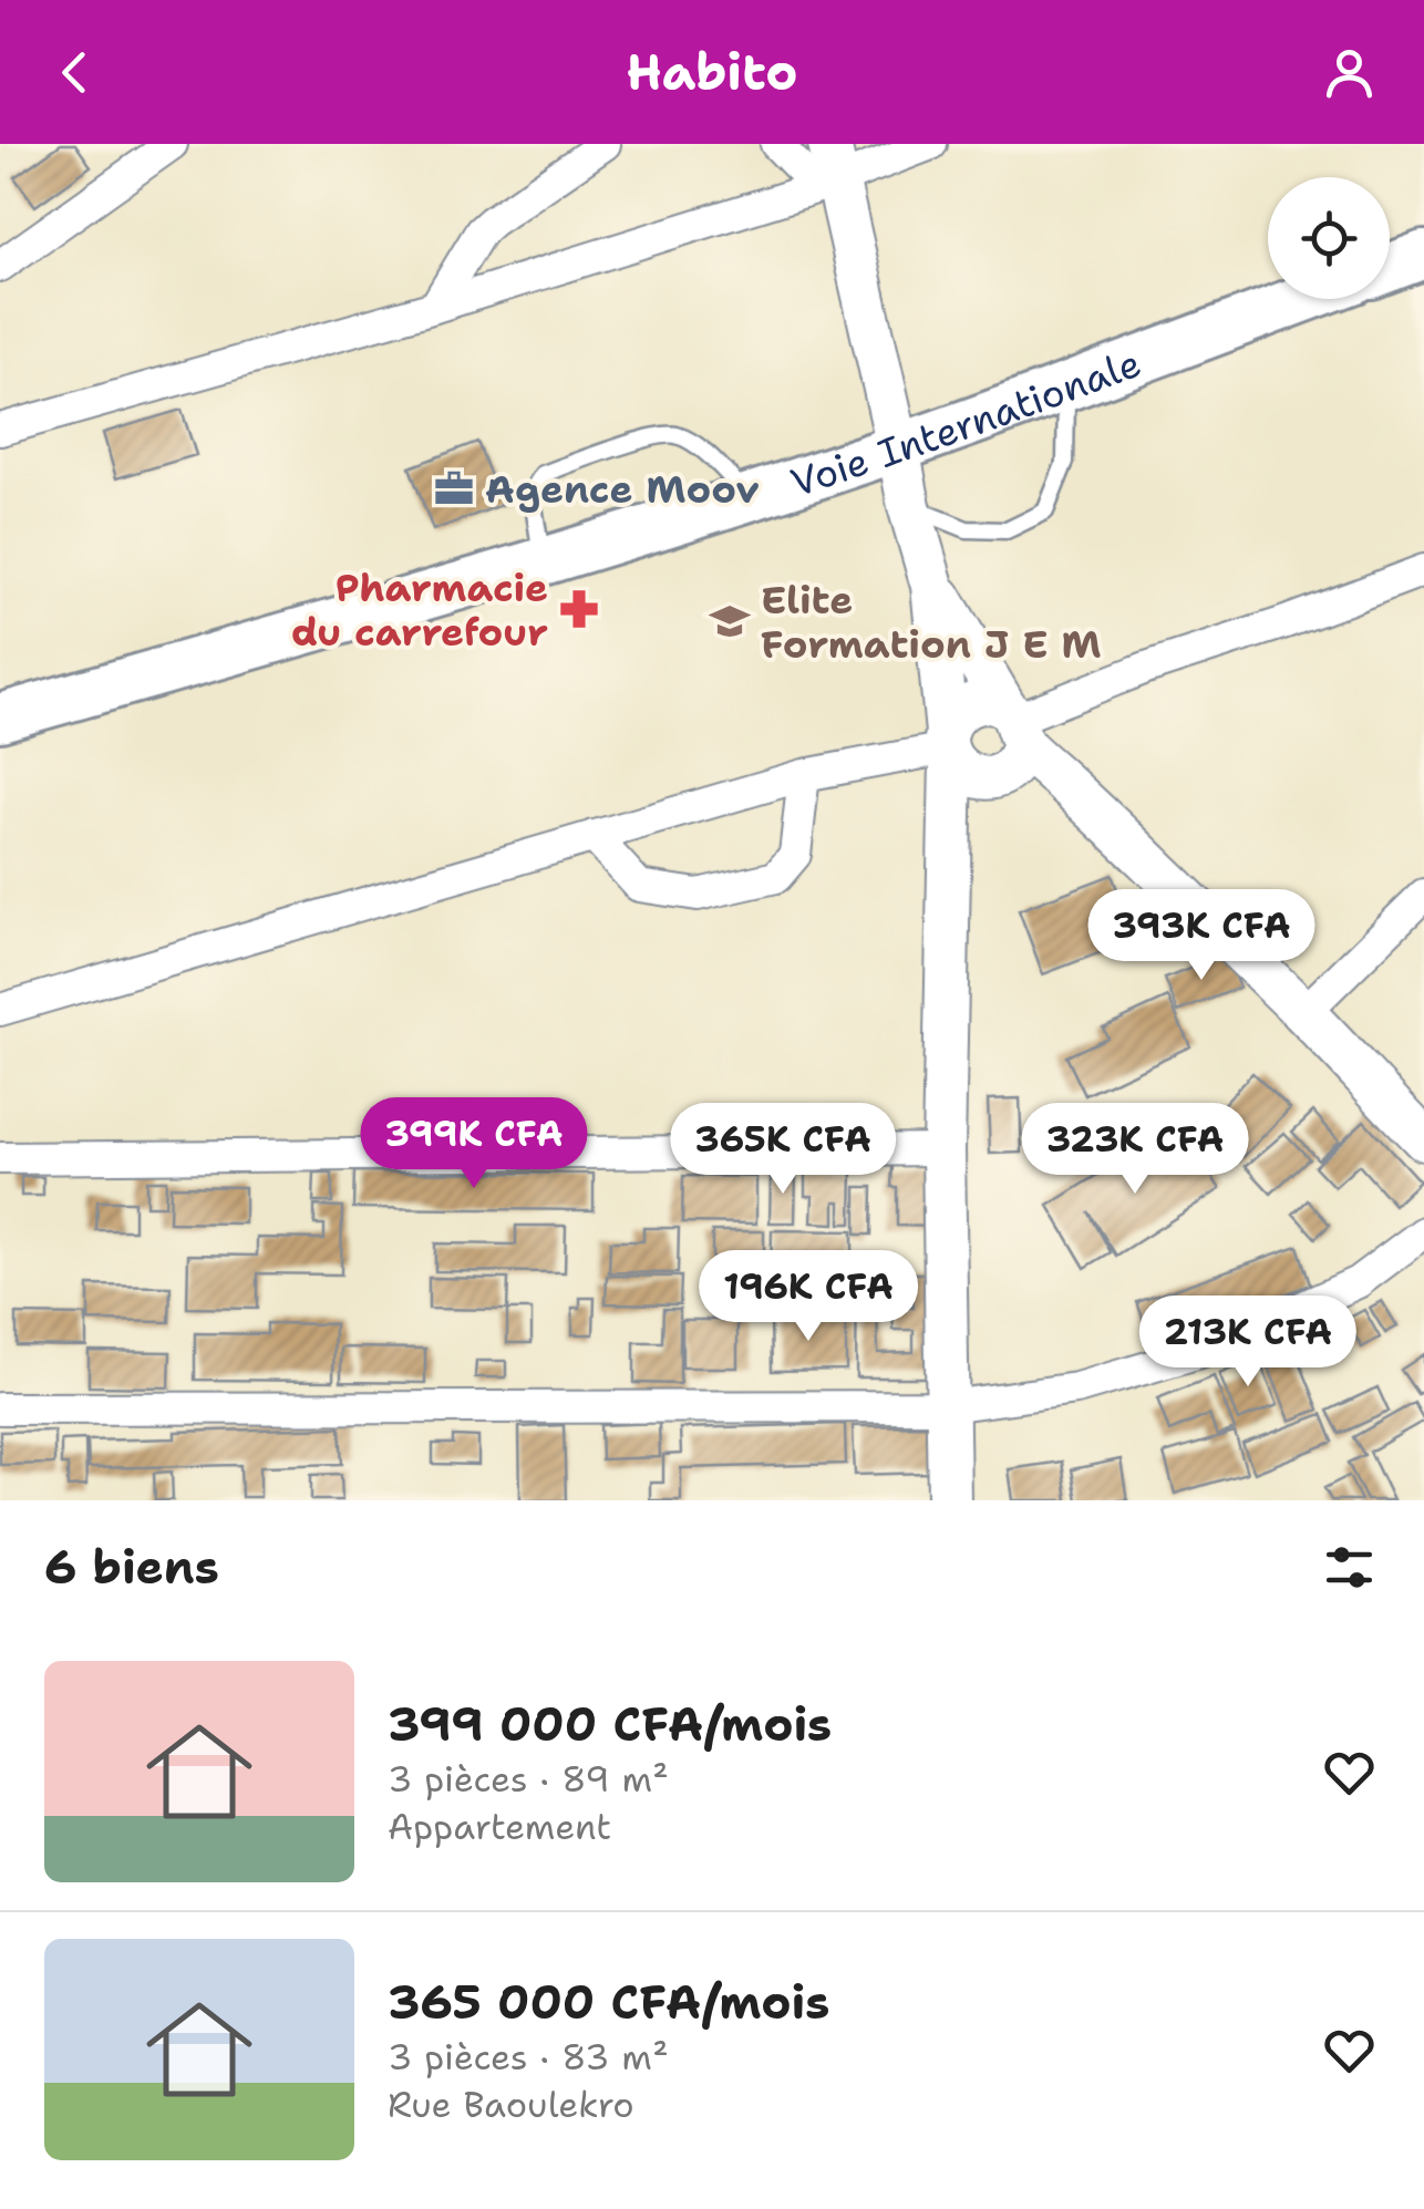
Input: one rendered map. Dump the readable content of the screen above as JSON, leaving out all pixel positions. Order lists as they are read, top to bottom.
{
  "streets": {
    "main road": ["Voie Internationale"]
  },
  "places": {
    "office": ["Agence Moov"],
    "pharmacy": ["Pharmacie du carrefour"],
    "school or university": ["Elite Formation J E M"]
  },
  "page": {
    "header": "Habito",
    "price": [
      "393K CFA",
      "399K CFA",
      "365K CFA",
      "323K CFA",
      "196K CFA",
      "213K CFA"
    ],
    "heading": "6 biens",
    "list": [
      {
        "name": "399 000 CFA/mois",
        "note": "3 pièces · 89 m² · Appartement"
      },
      {
        "name": "365 000 CFA/mois",
        "note": "3 pièces · 83 m² · Rue Baoulekro"
      }
    ]
  }
}
